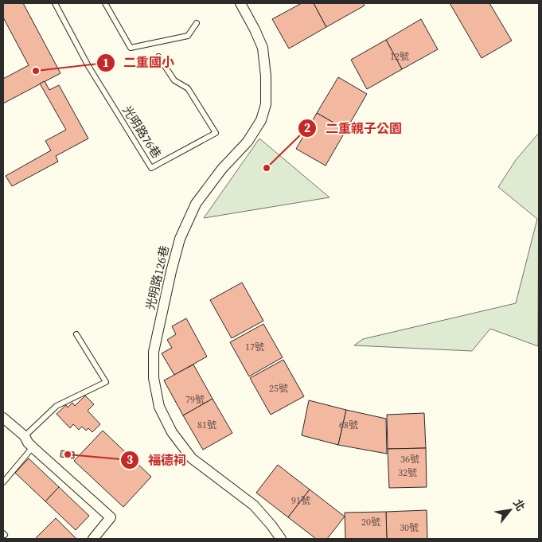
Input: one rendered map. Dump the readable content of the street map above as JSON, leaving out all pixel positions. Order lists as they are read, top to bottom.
{
  "streets": {
    "street": ["光明路126巷"],
    "lane": ["光明路76巷"]
  },
  "places": ["二重國小", "二重親子公園", "福德祠"],
  "house_numbers": [
    "12號",
    "17號",
    "25號",
    "79號",
    "81號",
    "68號",
    "36號",
    "32號",
    "91號",
    "20號",
    "30號"
  ],
  "north": "top right"
}
